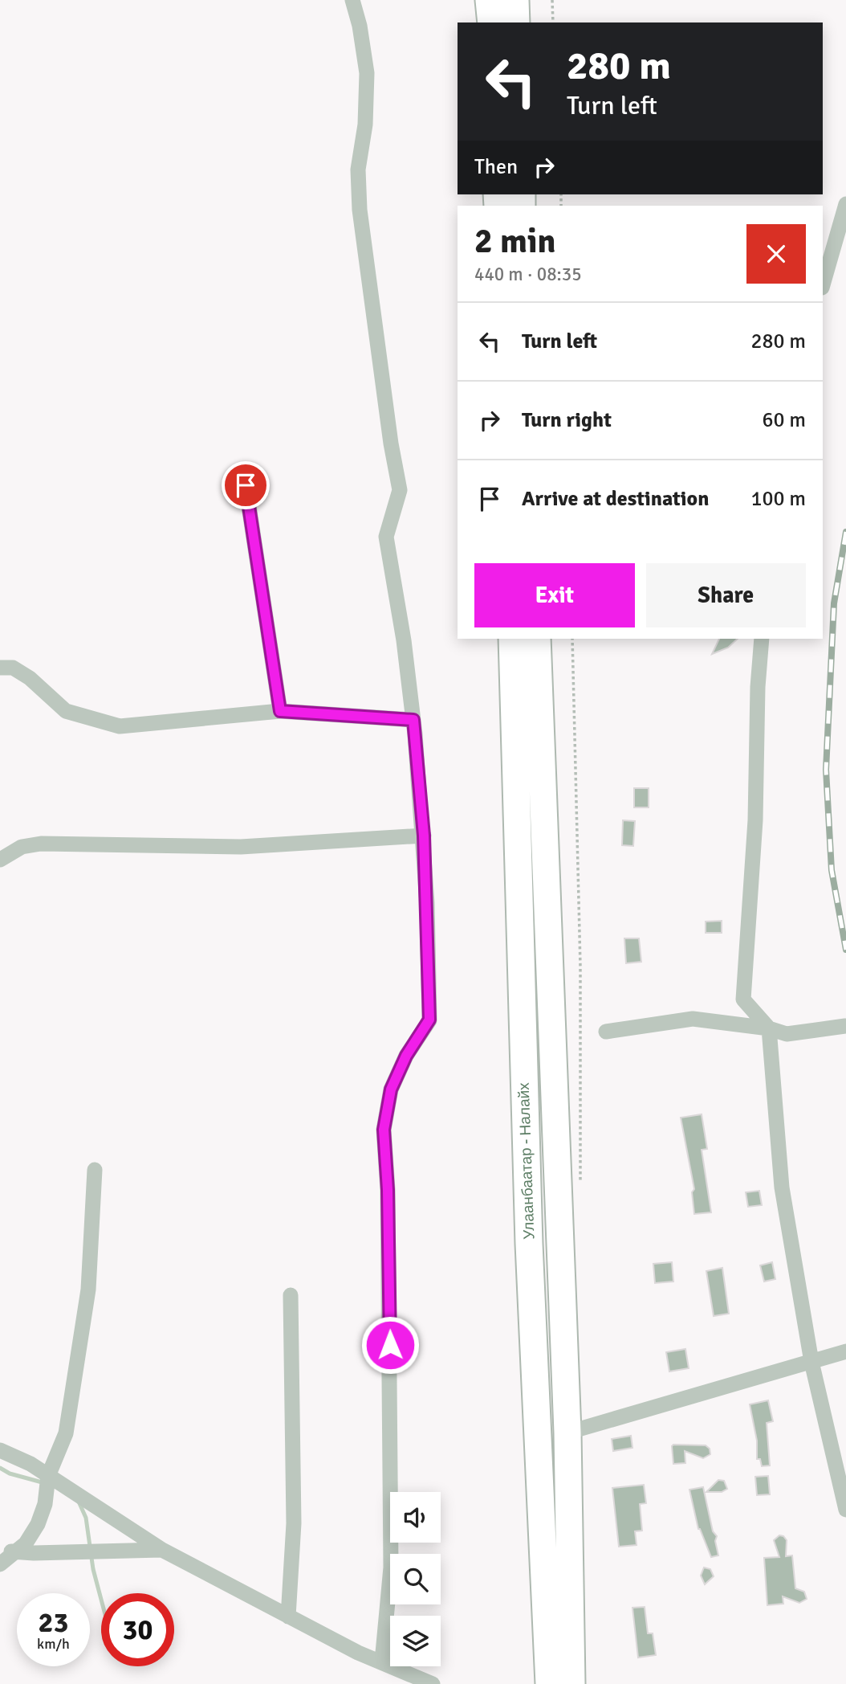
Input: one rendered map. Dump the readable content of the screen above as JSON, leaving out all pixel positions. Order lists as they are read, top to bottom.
{
  "streets": {
    "highway": ["Улаанбаатар - Налайх"]
  },
  "page": {
    "turn": ["280 m", "Turn left"],
    "then": "Then",
    "heading": ["2 min", "440 m · 08:35"],
    "list": [
      {
        "name": "Turn left",
        "value": "280 m"
      },
      {
        "name": "Turn right",
        "value": "60 m"
      },
      {
        "name": "Arrive at destination",
        "value": "100 m"
      }
    ],
    "buttons": ["Exit", "Share"],
    "speed": "23 km/h",
    "limit": "30"
  }
}
